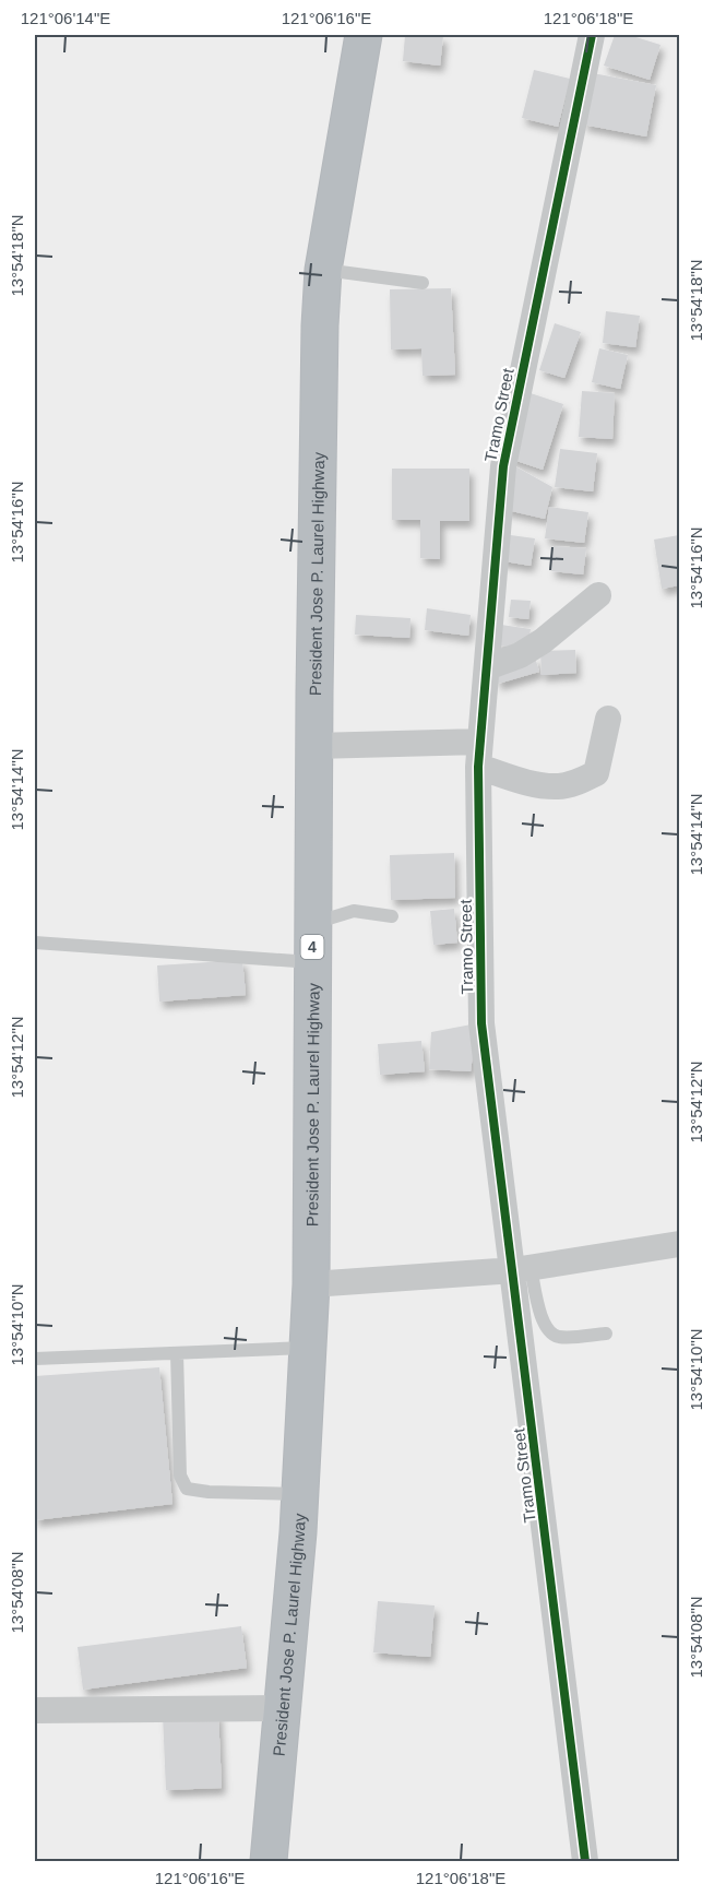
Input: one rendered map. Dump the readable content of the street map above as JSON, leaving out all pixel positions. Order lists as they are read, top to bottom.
{
  "streets": {
    "highway": ["President Jose P. Laurel Highway", "4"],
    "street": ["Tramo Street"]
  },
  "coordinates": [
    "121°06'14\"E",
    "121°06'16\"E",
    "121°06'18\"E",
    "13°54'18\"N",
    "13°54'16\"N",
    "13°54'14\"N",
    "13°54'12\"N",
    "13°54'10\"N",
    "13°54'08\"N"
  ]
}
